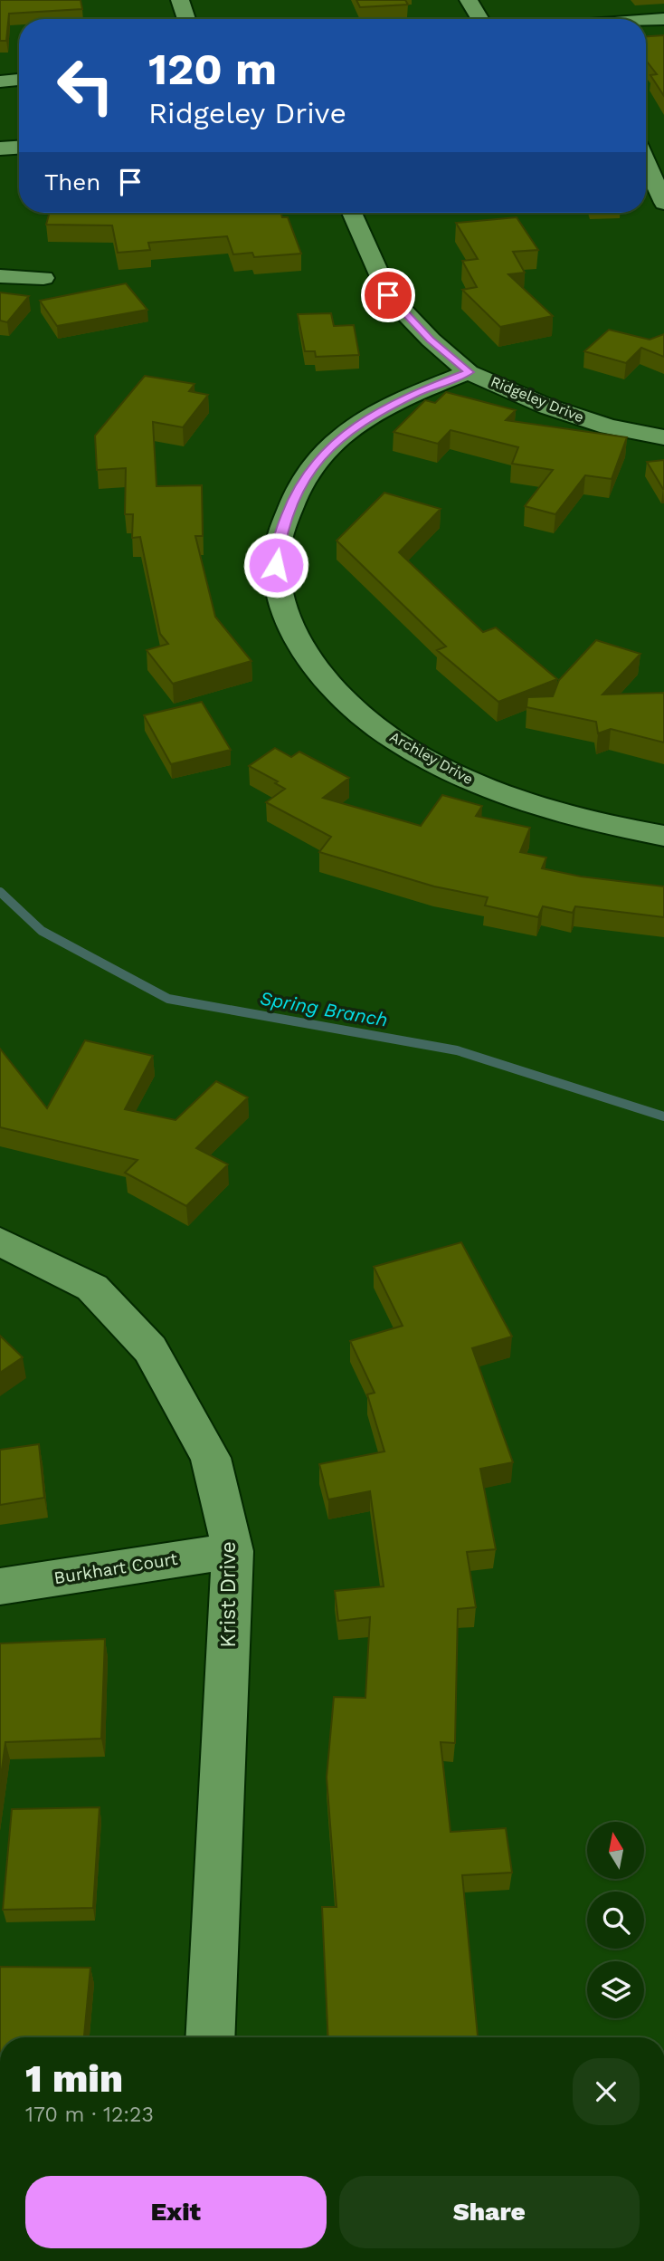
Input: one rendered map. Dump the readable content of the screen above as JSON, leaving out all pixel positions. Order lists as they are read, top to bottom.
{
  "streets": {
    "street": [
      "Ridgeley Drive",
      "Archley Drive",
      "Burkhart Court",
      "Krist Drive"
    ]
  },
  "crossings": [
    ["Ridgeley Drive", "Archley Drive"],
    ["Burkhart Court", "Krist Drive"]
  ],
  "water": ["Spring Branch"],
  "north": "top",
  "page": {
    "turn": ["120 m", "Ridgeley Drive"],
    "then": "Then",
    "heading": ["1 min", "170 m · 12:23"],
    "buttons": ["Exit", "Share"]
  }
}
